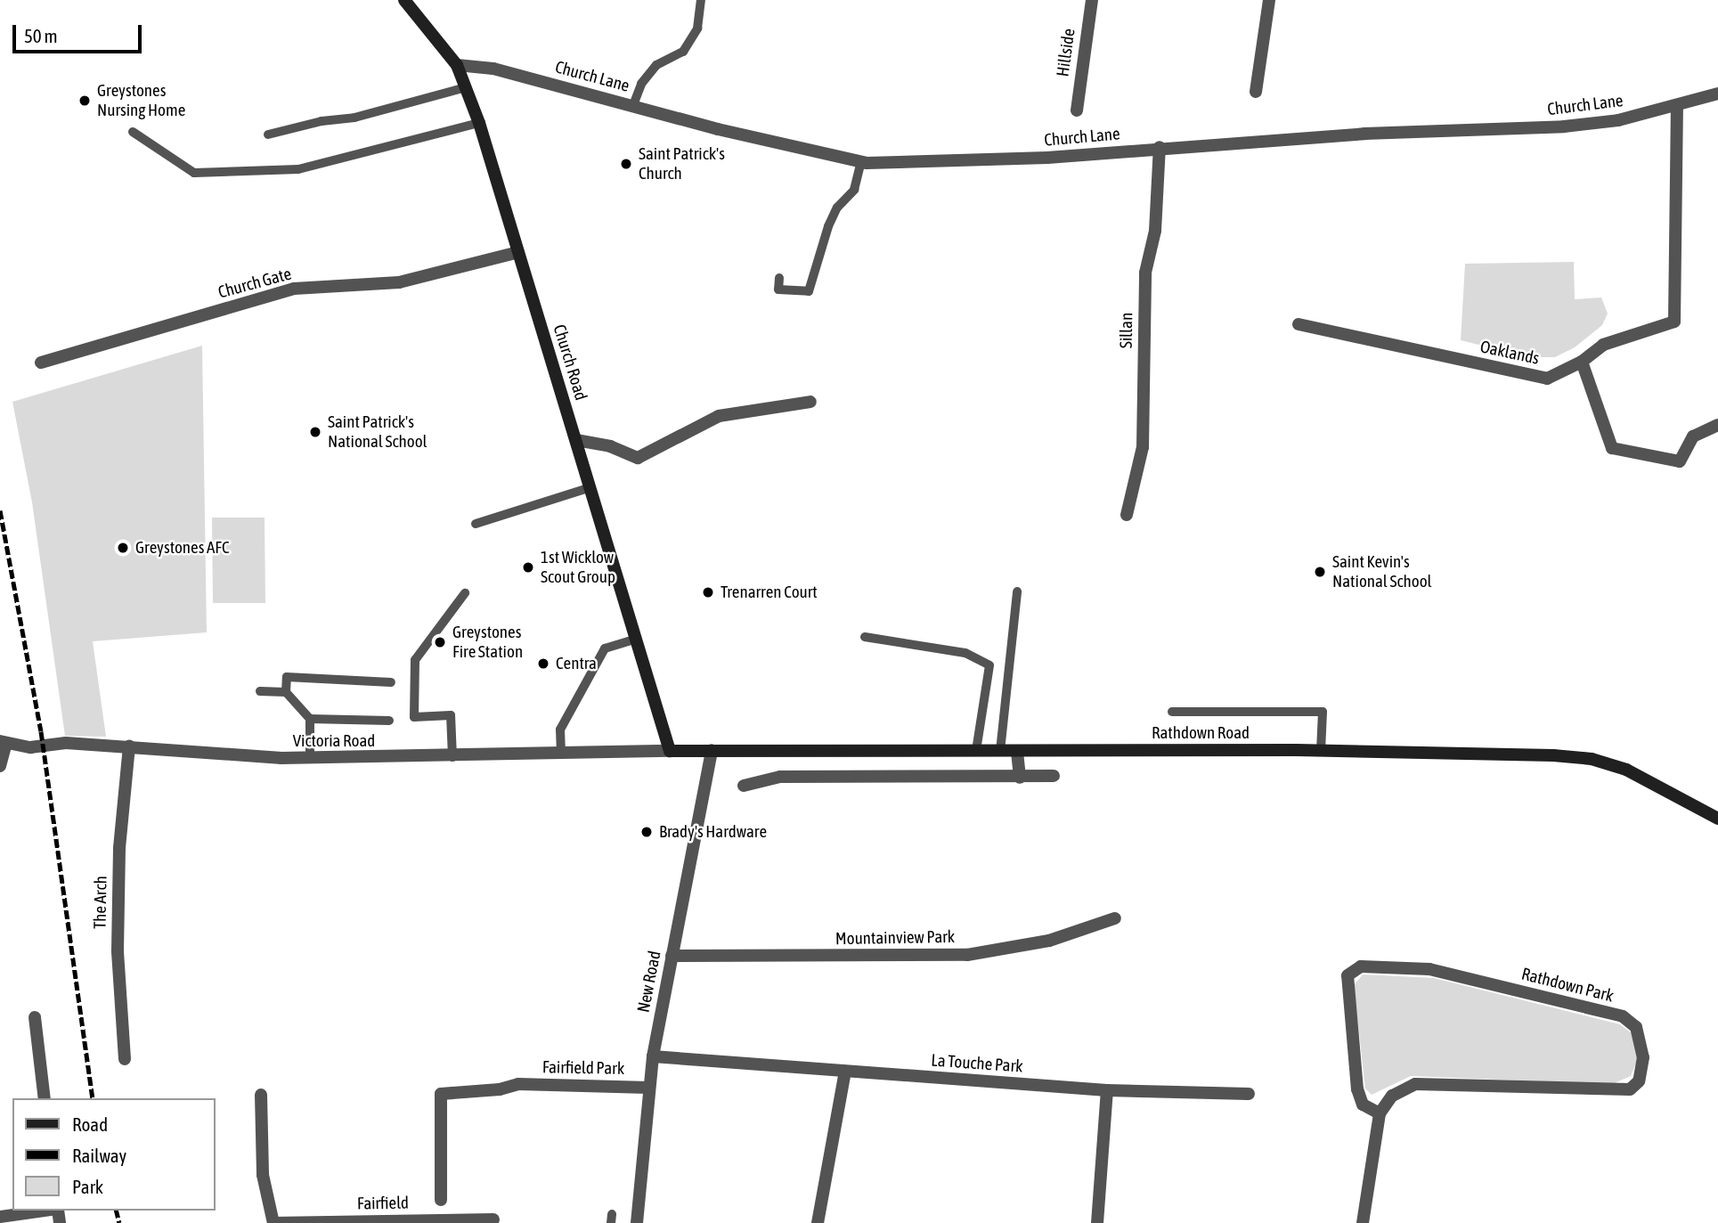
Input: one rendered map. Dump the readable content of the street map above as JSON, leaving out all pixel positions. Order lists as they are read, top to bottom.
{
  "streets": {
    "main road": ["Church Road", "Rathdown Road"],
    "street": [
      "Hillside",
      "Church Lane",
      "Church Gate",
      "Sillan",
      "Oaklands",
      "Victoria Road",
      "The Arch",
      "Mountainview Park",
      "New Road",
      "Rathdown Park",
      "La Touche Park",
      "Fairfield Park",
      "Fairfield"
    ]
  },
  "crossings": [
    ["Church Lane", "Sillan"],
    ["Church Lane", "Oaklands"],
    ["Church Lane", "Church Road"],
    ["Church Gate", "Church Road"],
    ["Church Road", "Rathdown Road"],
    ["Church Road", "Victoria Road"],
    ["Rathdown Road", "Victoria Road"],
    ["Rathdown Road", "New Road"],
    ["Victoria Road", "The Arch"],
    ["Mountainview Park", "New Road"],
    ["New Road", "La Touche Park"],
    ["New Road", "Fairfield Park"]
  ],
  "places": [
    "Greystones Nursing Home",
    "Saint Patrick's Church",
    "Saint Patrick's National School",
    "Greystones AFC",
    "1st Wicklow Scout Group",
    "Saint Kevin's National School",
    "Trenarren Court",
    "Greystones Fire Station",
    "Centra",
    "Brady's Hardware"
  ],
  "legend": ["Road", "Railway", "Park"],
  "scale_bar": "50 m"
}
